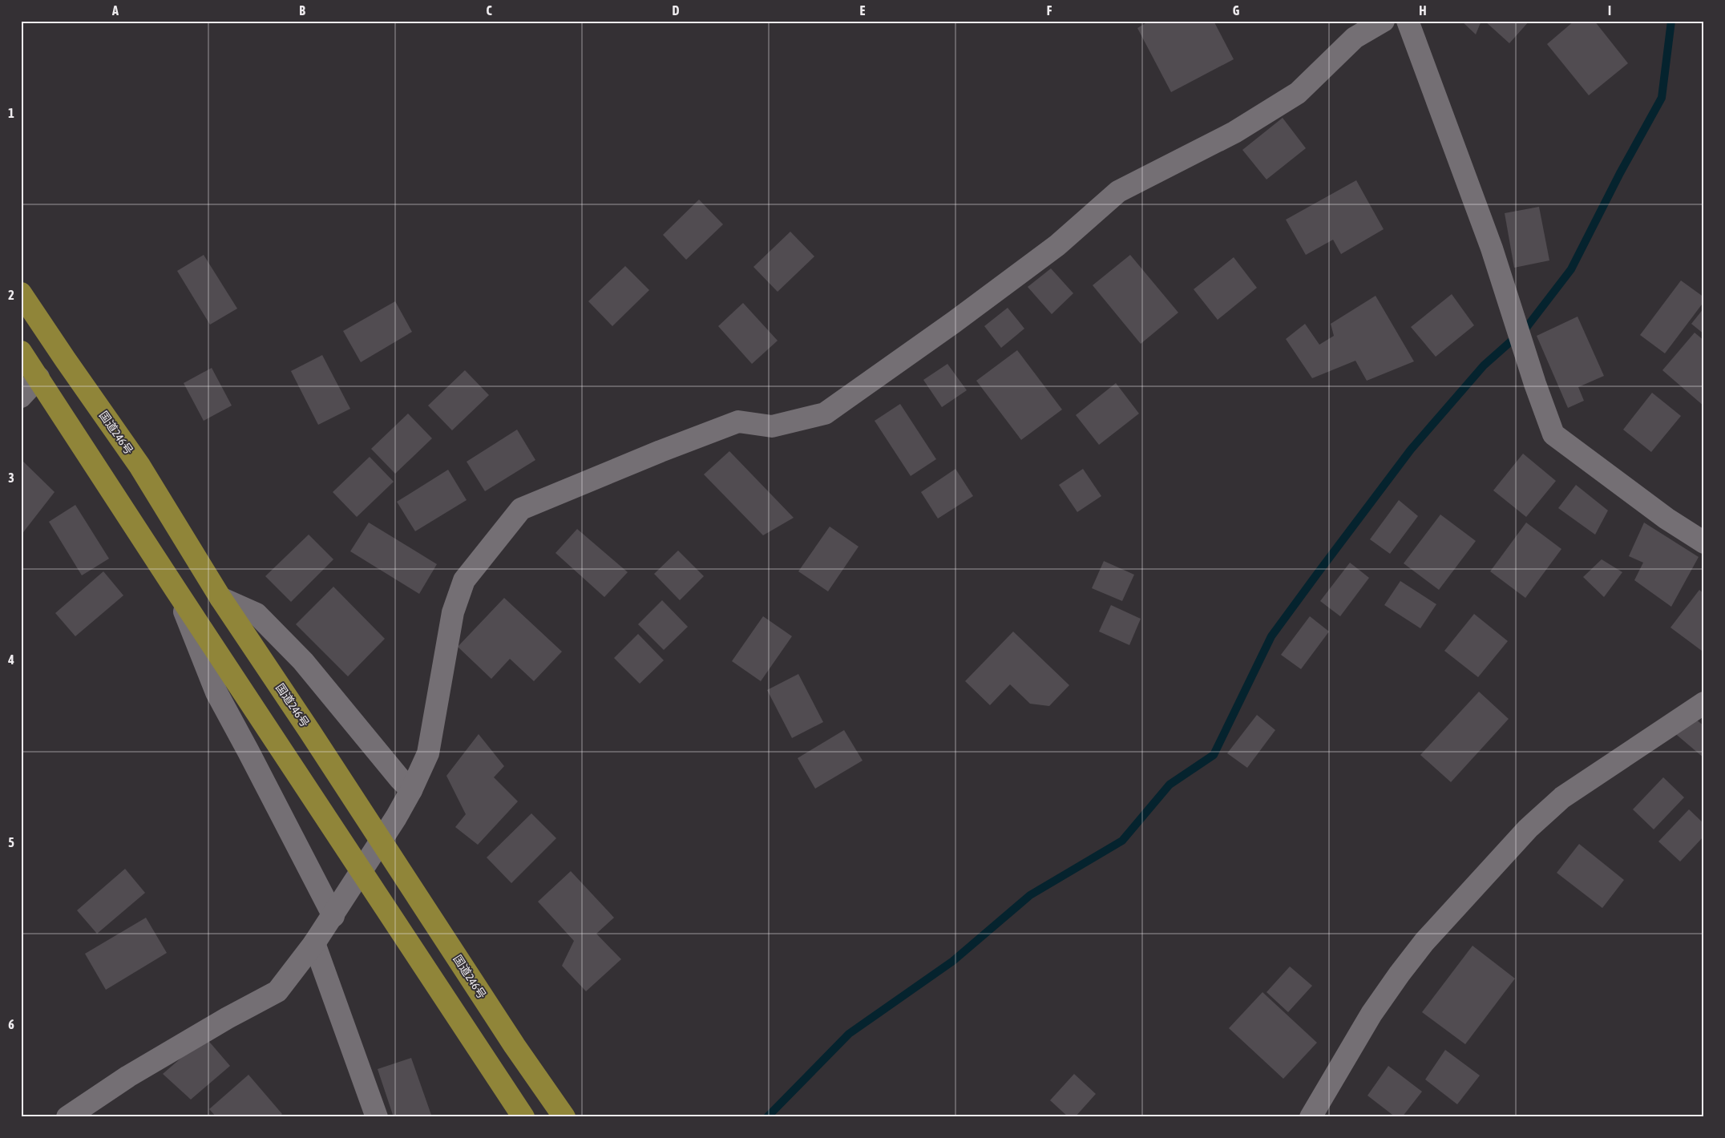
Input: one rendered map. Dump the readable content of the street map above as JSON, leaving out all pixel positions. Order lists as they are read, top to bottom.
{
  "streets": {
    "highway": ["国道246号"]
  },
  "grid": {
    "columns": [
      "A",
      "B",
      "C",
      "D",
      "E",
      "F",
      "G",
      "H",
      "I"
    ],
    "rows": [
      "1",
      "2",
      "3",
      "4",
      "5",
      "6"
    ]
  }
}
